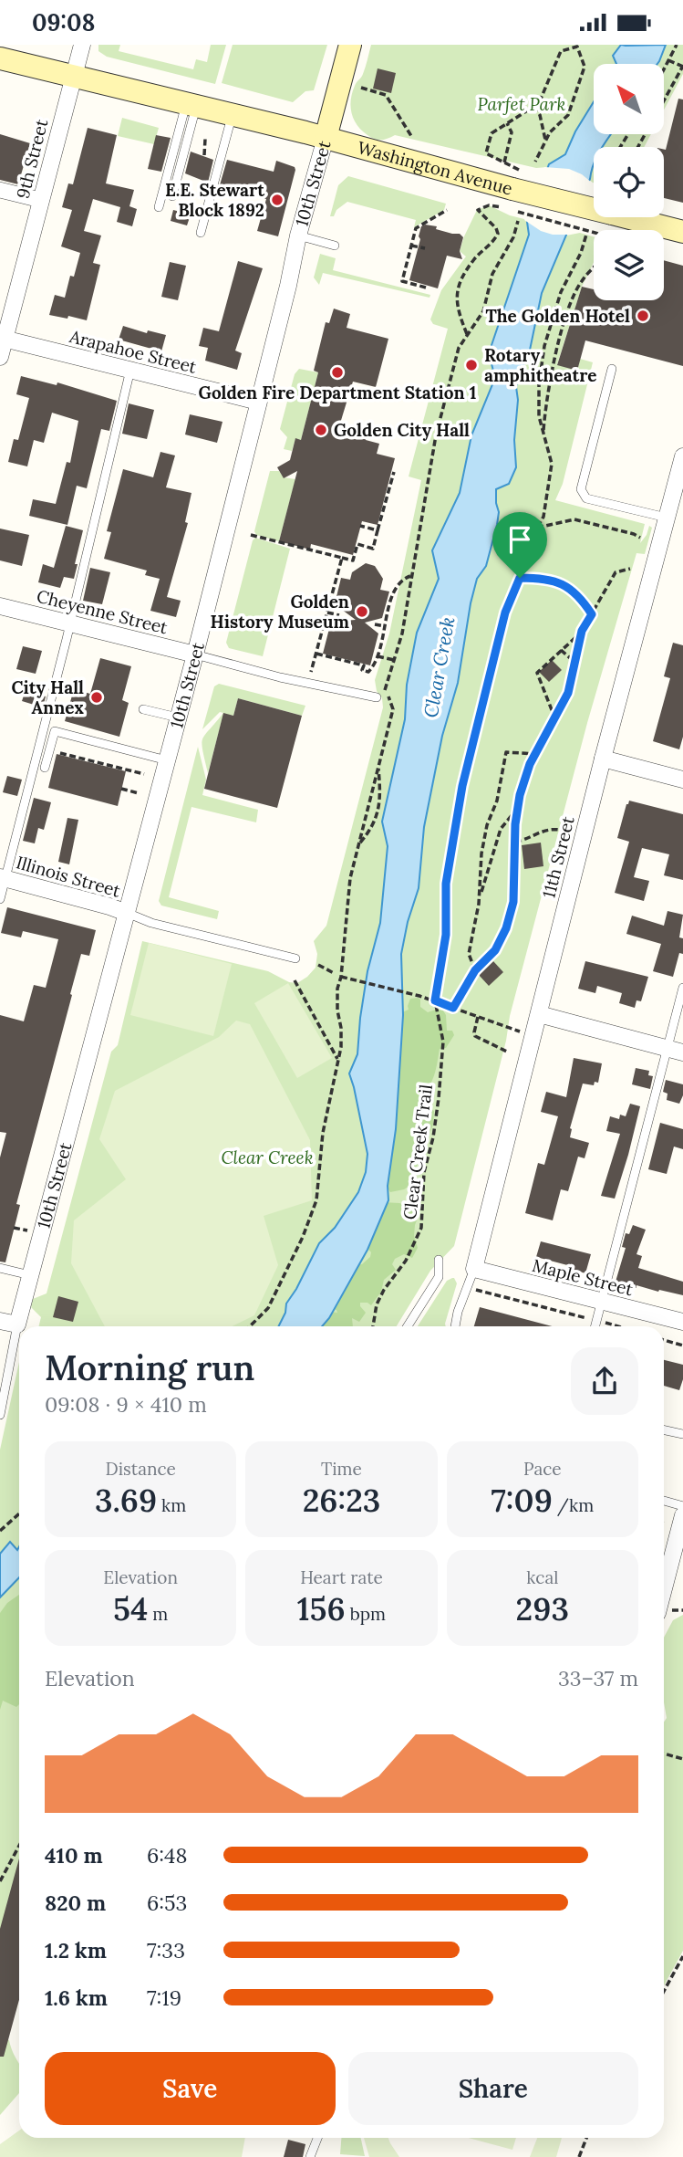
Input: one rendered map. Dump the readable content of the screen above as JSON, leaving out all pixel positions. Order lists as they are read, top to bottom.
{
  "streets": {
    "main road": ["Washington Avenue", "10th Street"],
    "street": [
      "9th Street",
      "Arapahoe Street",
      "Cheyenne Street",
      "11th Street",
      "Illinois Street",
      "Maple Street"
    ],
    "path": ["Clear Creek Trail"]
  },
  "crossings": [
    ["9th Street", "Washington Avenue"],
    ["9th Street", "Arapahoe Street"],
    ["Washington Avenue", "10th Street"],
    ["10th Street", "Arapahoe Street"],
    ["10th Street", "Cheyenne Street"],
    ["10th Street", "Illinois Street"],
    ["11th Street", "Maple Street"]
  ],
  "water": ["Clear Creek"],
  "parks": ["Parfet Park", "Clear Creek"],
  "places": [
    "E.E. Stewart Block 1892",
    "The Golden Hotel",
    "Rotary amphitheatre",
    "Golden Fire Department Station 1",
    "Golden City Hall",
    "Golden History Museum",
    "City Hall Annex"
  ],
  "north": "top left",
  "page": {
    "status": "09:08",
    "heading": ["Morning run", "09:08 · 9 × 410 m"],
    "stats": [
      ["Distance", "3.69 km"],
      ["Time", "26:23"],
      ["Pace", "7:09 /km"],
      ["Elevation", "54 m"],
      ["Heart rate", "156 bpm"],
      ["kcal", "293"]
    ],
    "chart": ["Elevation", "33–37 m"],
    "list": [
      {
        "name": "410 m",
        "note": "6:48"
      },
      {
        "name": "820 m",
        "note": "6:53"
      },
      {
        "name": "1.2 km",
        "note": "7:33"
      },
      {
        "name": "1.6 km",
        "note": "7:19"
      }
    ],
    "buttons": ["Save", "Share"]
  }
}
